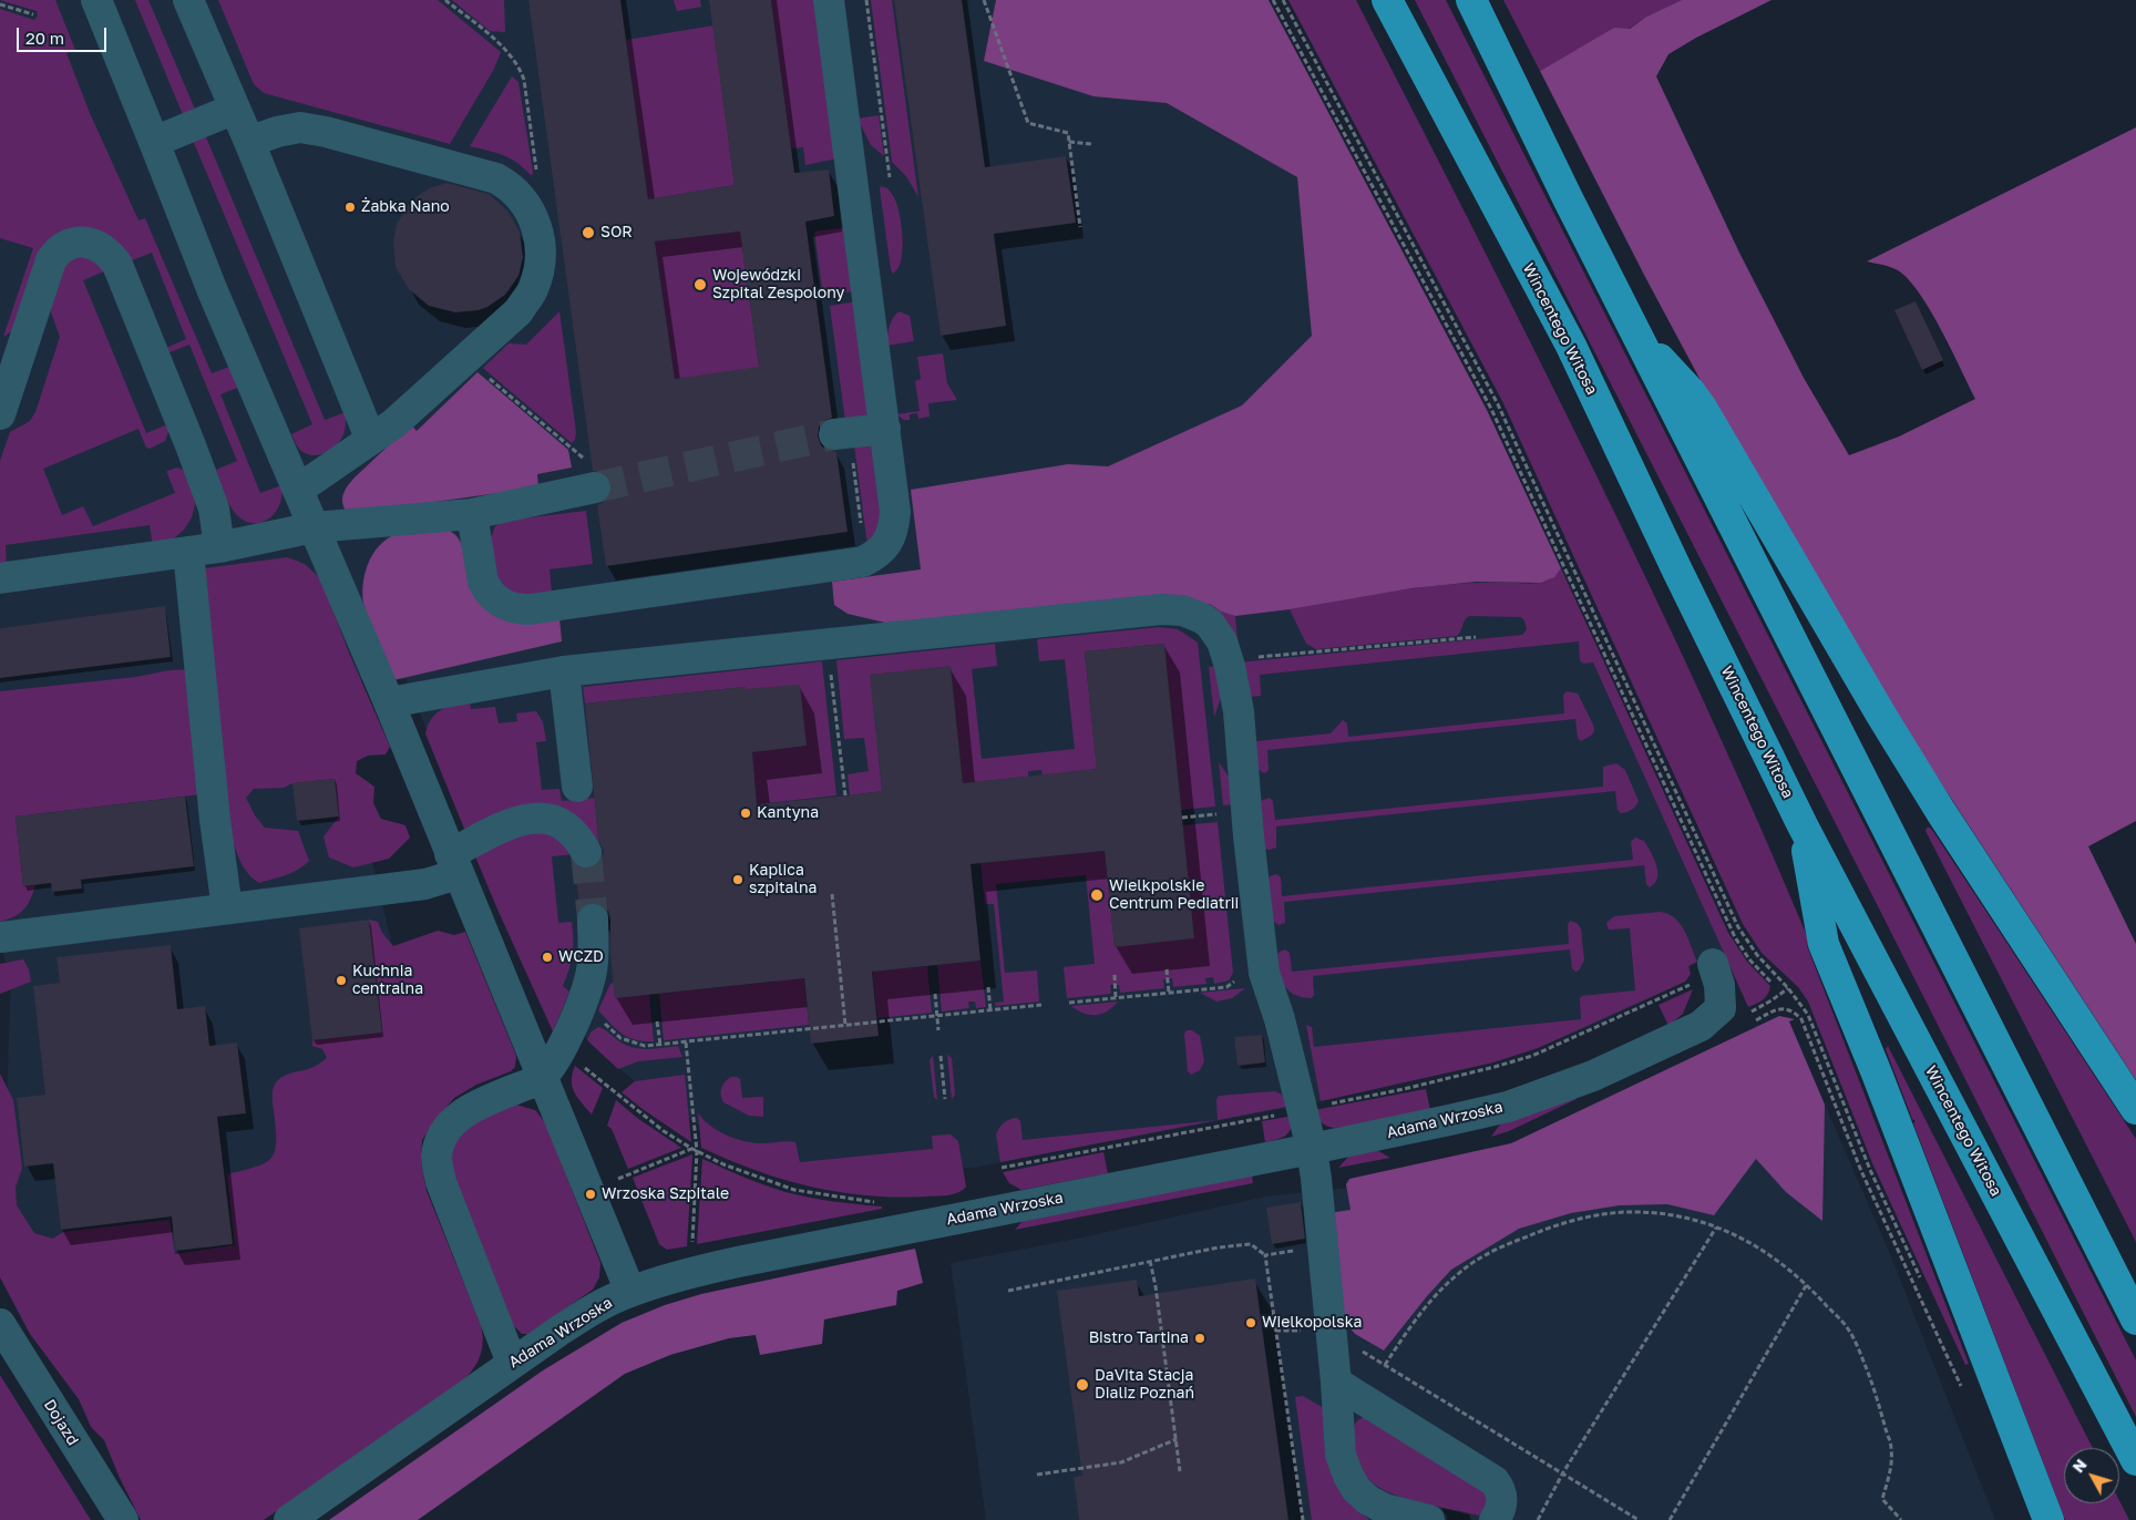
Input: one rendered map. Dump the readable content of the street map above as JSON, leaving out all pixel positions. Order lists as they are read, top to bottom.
{
  "streets": {
    "main road": ["Wincentego Witosa"],
    "street": ["Adama Wrzoska", "Dojazd"]
  },
  "places": [
    "Żabka Nano",
    "SOR",
    "Wojewódzki Szpital Zespolony",
    "Kantyna",
    "Kaplica szpitalna",
    "Wielkpolskie Centrum Pediatrii",
    "WCZD",
    "Kuchnia centralna",
    "Wrzoska Szpitale",
    "Wielkopolska",
    "Bistro Tartina",
    "DaVita Stacja Dializ Poznań"
  ],
  "scale_bar": "20 m",
  "north": "top left"
}
